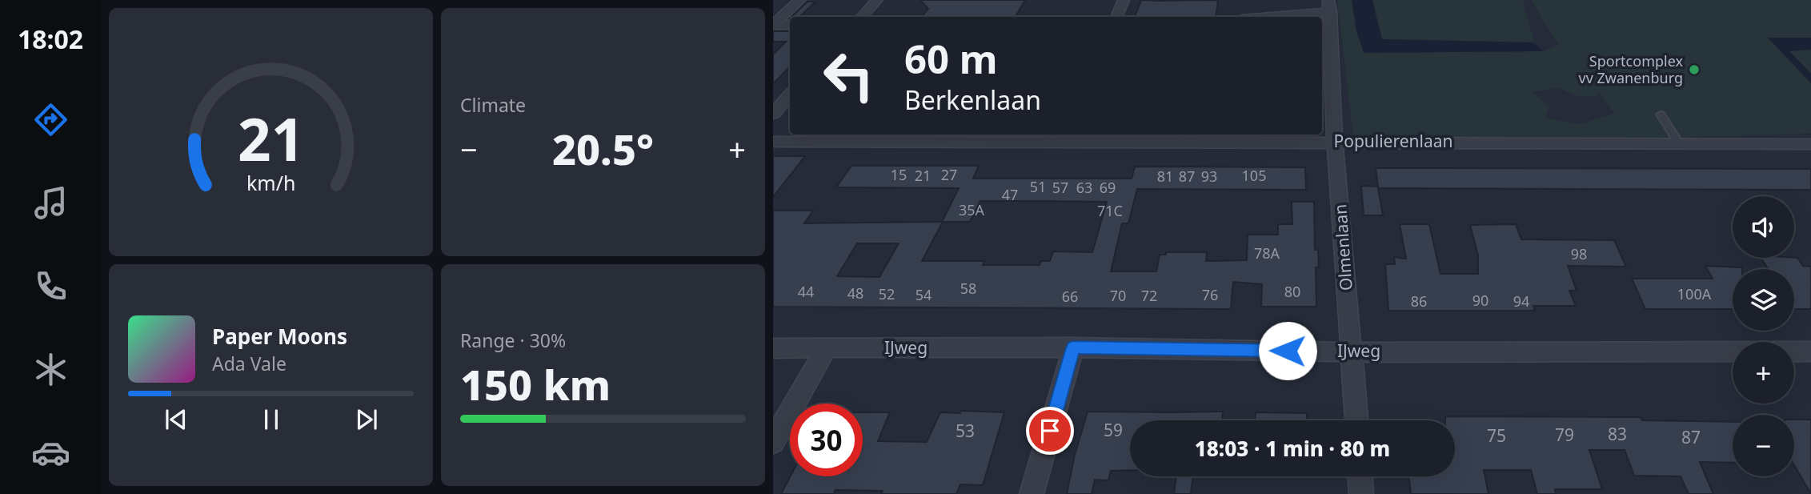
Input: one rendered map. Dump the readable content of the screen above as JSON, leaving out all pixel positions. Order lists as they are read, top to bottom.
{
  "streets": {
    "street": ["Populierenlaan", "Olmenlaan", "IJweg"]
  },
  "crossings": [
    ["Populierenlaan", "Olmenlaan"],
    ["Olmenlaan", "IJweg"]
  ],
  "places": ["Sportcomplex vv Zwanenburg"],
  "house_numbers": [
    "15",
    "27",
    "21",
    "105",
    "81",
    "87",
    "93",
    "51",
    "57",
    "63",
    "69",
    "47",
    "35A",
    "71C",
    "78A",
    "98",
    "58",
    "44",
    "80",
    "48",
    "52",
    "100A",
    "54",
    "76",
    "70",
    "72",
    "66",
    "90",
    "86",
    "94",
    "59",
    "53",
    "83",
    "79",
    "75",
    "87"
  ],
  "page": {
    "tabs": "18:02",
    "tile": [
      "Climate",
      ["Range · 30%", "150 km"]
    ],
    "turn": ["60 m", "Berkenlaan"],
    "heat": ["−", "20.5°", "+"],
    "map_buttons": ["+", "−"],
    "song": ["Paper Moons", "Ada Vale"],
    "limit": "30",
    "trip": "18:03 · 1 min · 80 m",
    "gauge": ["21", "km/h"]
  }
}
